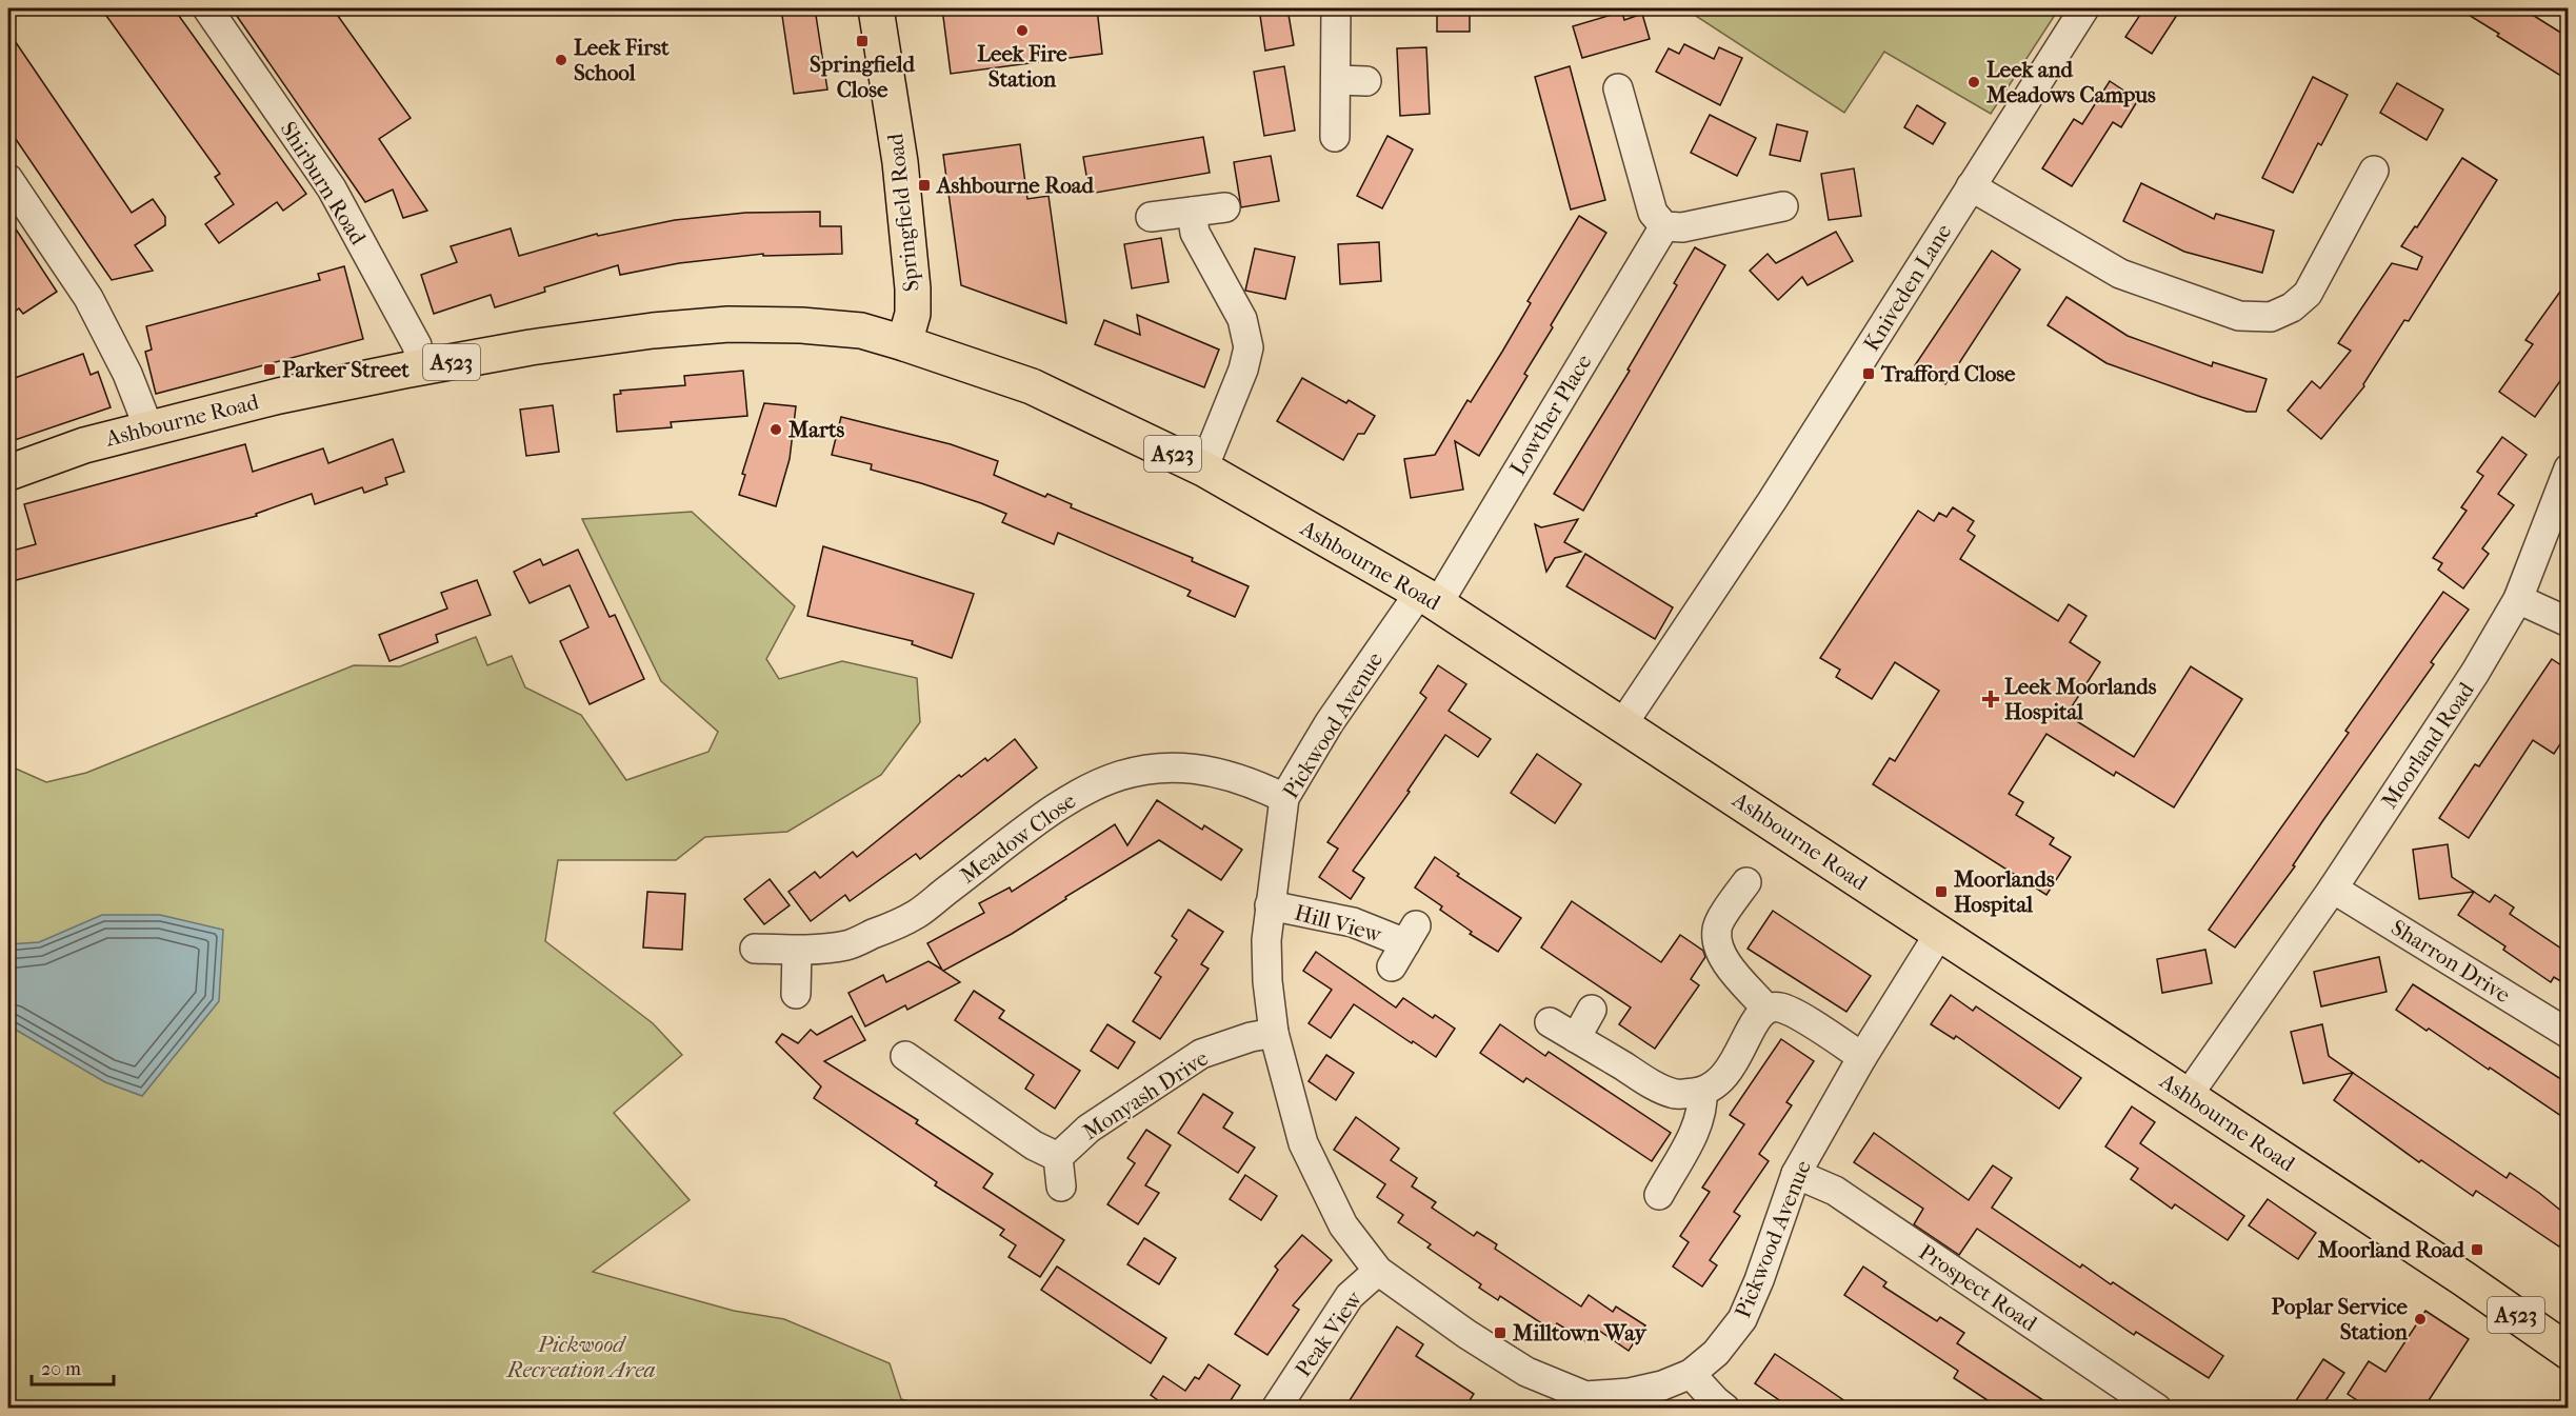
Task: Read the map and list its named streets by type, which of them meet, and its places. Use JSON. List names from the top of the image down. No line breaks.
{"streets":{"highway":["Springfield Road","A523","Ashbourne Road"],"street":["Shirburn Road","Kniveden Lane","Lowther Place","Pickwood Avenue","Moorland Road","Meadow Close","Hill View","Sharron Drive","Monyash Drive","Prospect Road","Peak View"]},"crossings":[["Shirburn Road","Ashbourne Road"],["Springfield Road","Ashbourne Road"],["Kniveden Lane","Ashbourne Road"],["Lowther Place","Ashbourne Road"],["Lowther Place","Pickwood Avenue"],["Ashbourne Road","Pickwood Avenue"],["Ashbourne Road","Moorland Road"],["Pickwood Avenue","Meadow Close"],["Pickwood Avenue","Hill View"],["Pickwood Avenue","Monyash Drive"],["Pickwood Avenue","Prospect Road"],["Pickwood Avenue","Peak View"],["Moorland Road","Sharron Drive"]],"parks":["Pickwood Recreation Area"],"places":{"other":["Leek Fire Station","Leek First School","Leek and Meadows Campus","Marts","Poplar Service Station"],"transit":["Springfield Close","Ashbourne Road","Parker Street","Trafford Close","Moorlands Hospital","Moorland Road","Milltown Way"],"health":["Leek Moorlands Hospital"]},"scale_bar":"20 m"}
